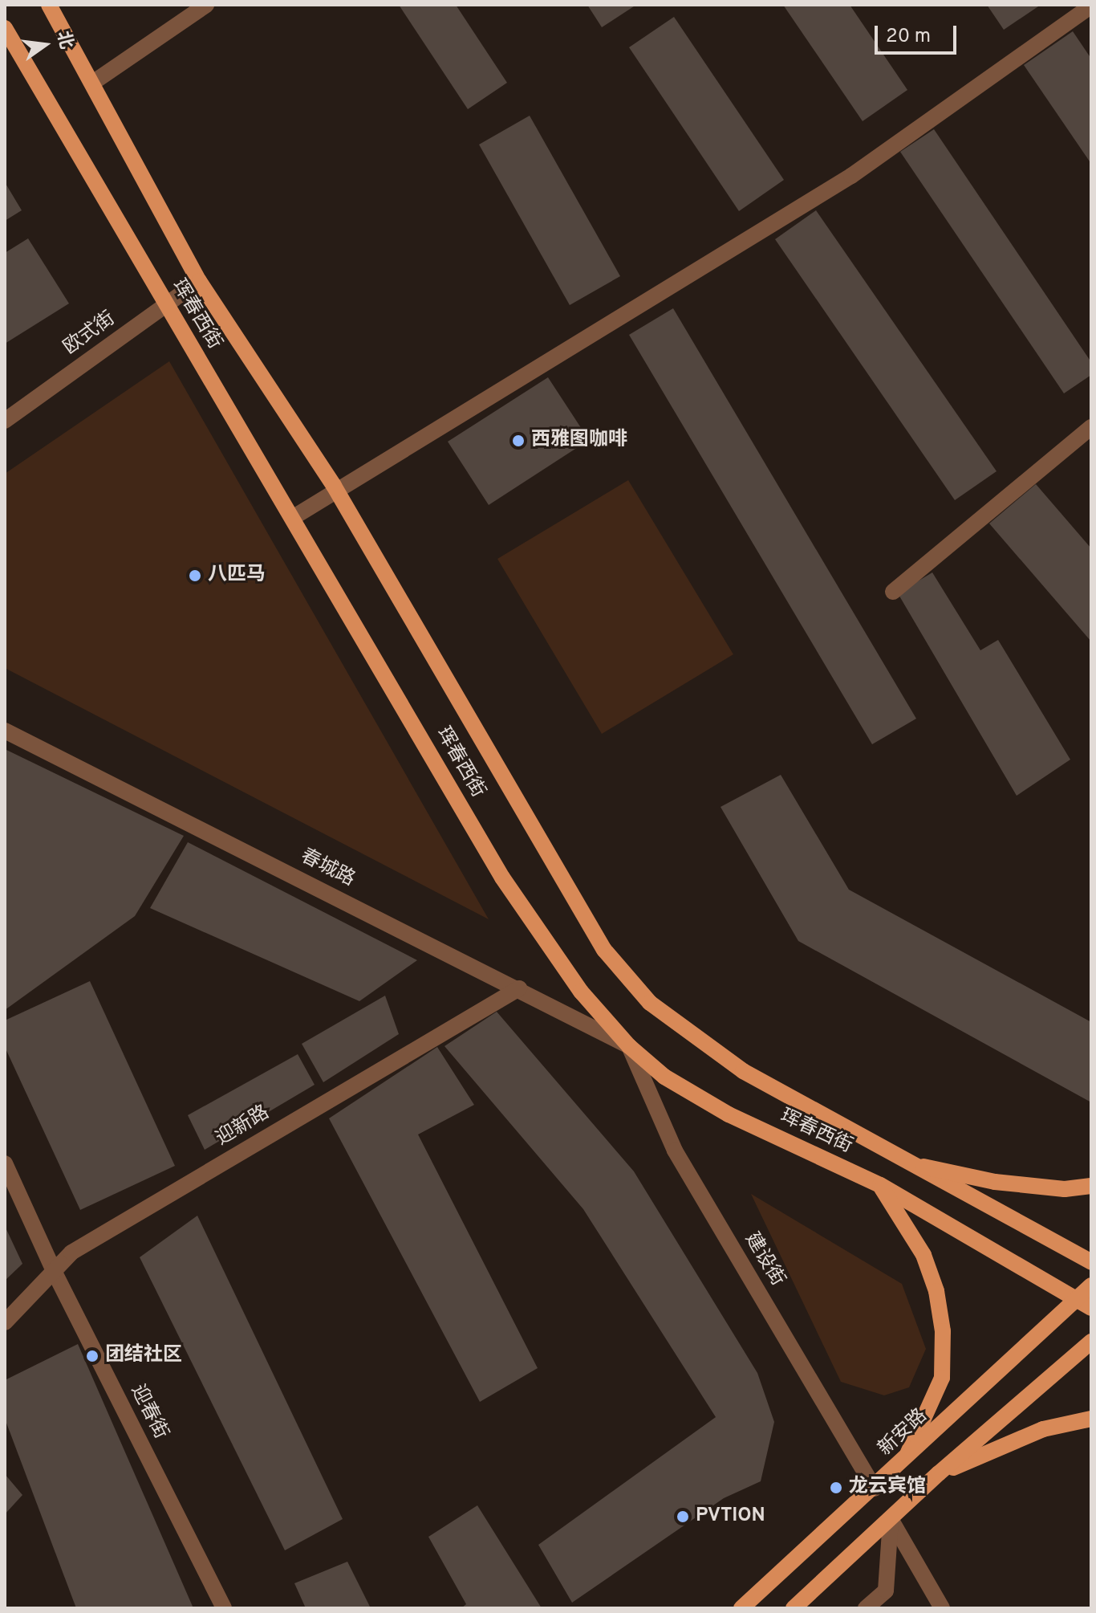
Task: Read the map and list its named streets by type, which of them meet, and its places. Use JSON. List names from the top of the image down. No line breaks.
{"streets":{"main road":["珲春西街","新安路"],"street":["欧式街","春城路","迎新路","建设街","迎春街"]},"crossings":[["珲春西街","欧式街"],["珲春西街","春城路"],["珲春西街","建设街"],["珲春西街","新安路"],["春城路","迎新路"],["春城路","建设街"],["迎新路","迎春街"],["建设街","新安路"]],"places":["西雅图咖啡","八匹马","团结社区","龙云宾馆","PVTION"],"scale_bar":"20 m","north":"right"}
